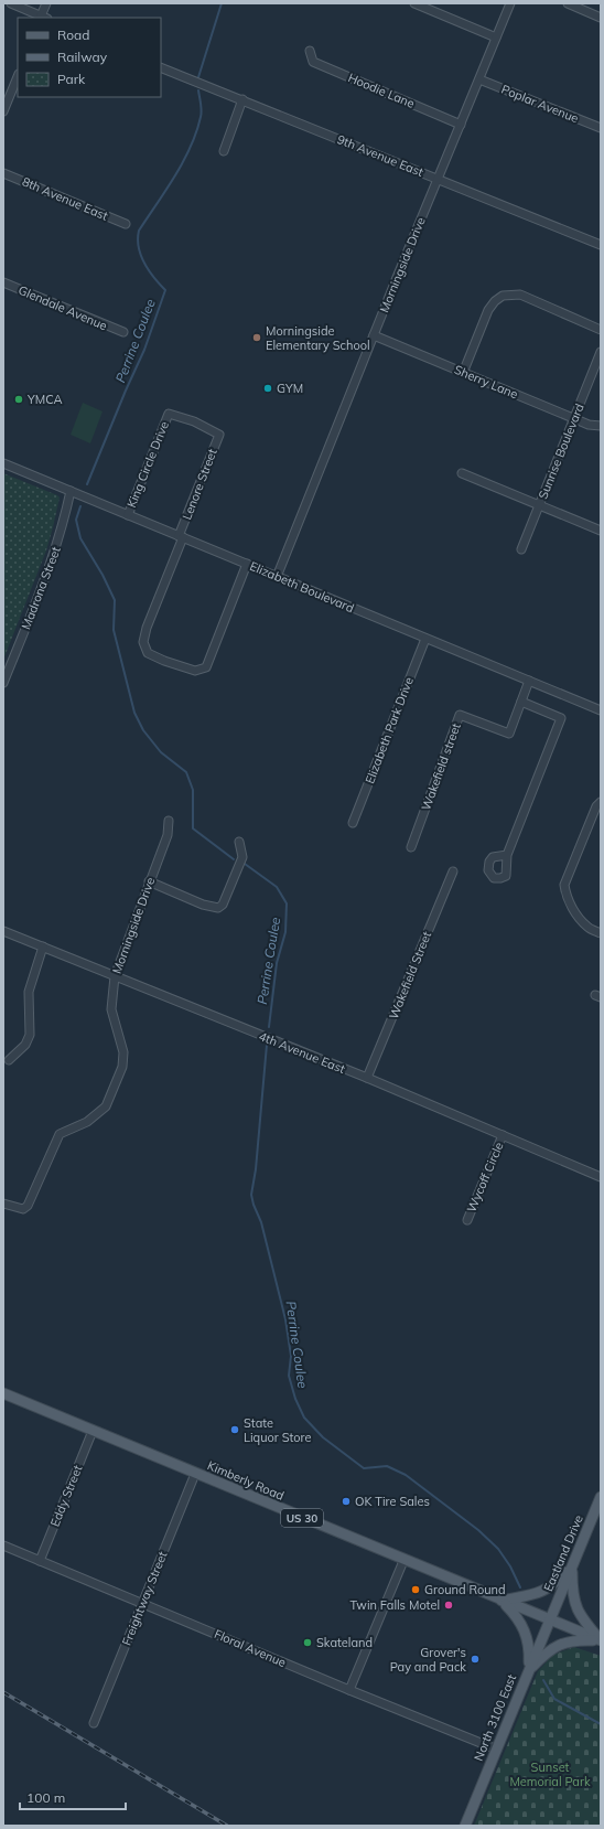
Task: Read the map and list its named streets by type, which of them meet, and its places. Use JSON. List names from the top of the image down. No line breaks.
{"streets":{"main road":["Kimberly Road","US 30","Eastland Drive","North 3100 East"],"street":["Hoodie Lane","Poplar Avenue","9th Avenue East","8th Avenue East","Morningside Drive","Glendale Avenue","Sherry Lane","Sunrise Boulevard","King Circle Drive","Lenore Street","Elizabeth Boulevard","Madrona Street","Elizabeth Park Drive","Wakefield street","Wakefield Street","4th Avenue East","Wycoff Circle","Eddy Street","Freightway Street","Floral Avenue"]},"crossings":[["Hoodie Lane","Morningside Drive"],["Poplar Avenue","Morningside Drive"],["9th Avenue East","Morningside Drive"],["Morningside Drive","Sherry Lane"],["Morningside Drive","Elizabeth Boulevard"],["Morningside Drive","4th Avenue East"],["Sherry Lane","Sunrise Boulevard"],["King Circle Drive","Lenore Street"],["King Circle Drive","Elizabeth Boulevard"],["Lenore Street","Elizabeth Boulevard"],["Elizabeth Boulevard","Madrona Street"],["Elizabeth Boulevard","Elizabeth Park Drive"],["Elizabeth Boulevard","Wakefield street"],["Wakefield Street","4th Avenue East"],["4th Avenue East","Wycoff Circle"],["Kimberly Road","Eddy Street"],["Kimberly Road","Eastland Drive"],["Kimberly Road","Freightway Street"],["Kimberly Road","North 3100 East"],["Eddy Street","Floral Avenue"],["Eastland Drive","North 3100 East"],["Freightway Street","Floral Avenue"],["Floral Avenue","North 3100 East"]],"water":["Perrine Coulee"],"parks":["Sunset Memorial Park"],"places":["Morningside Elementary School","GYM","YMCA","State Liquor Store","OK Tire Sales","Ground Round","Twin Falls Motel","Skateland","Grover's Pay and Pack"],"legend":["Road","Railway","Park"],"scale_bar":"100 m"}
